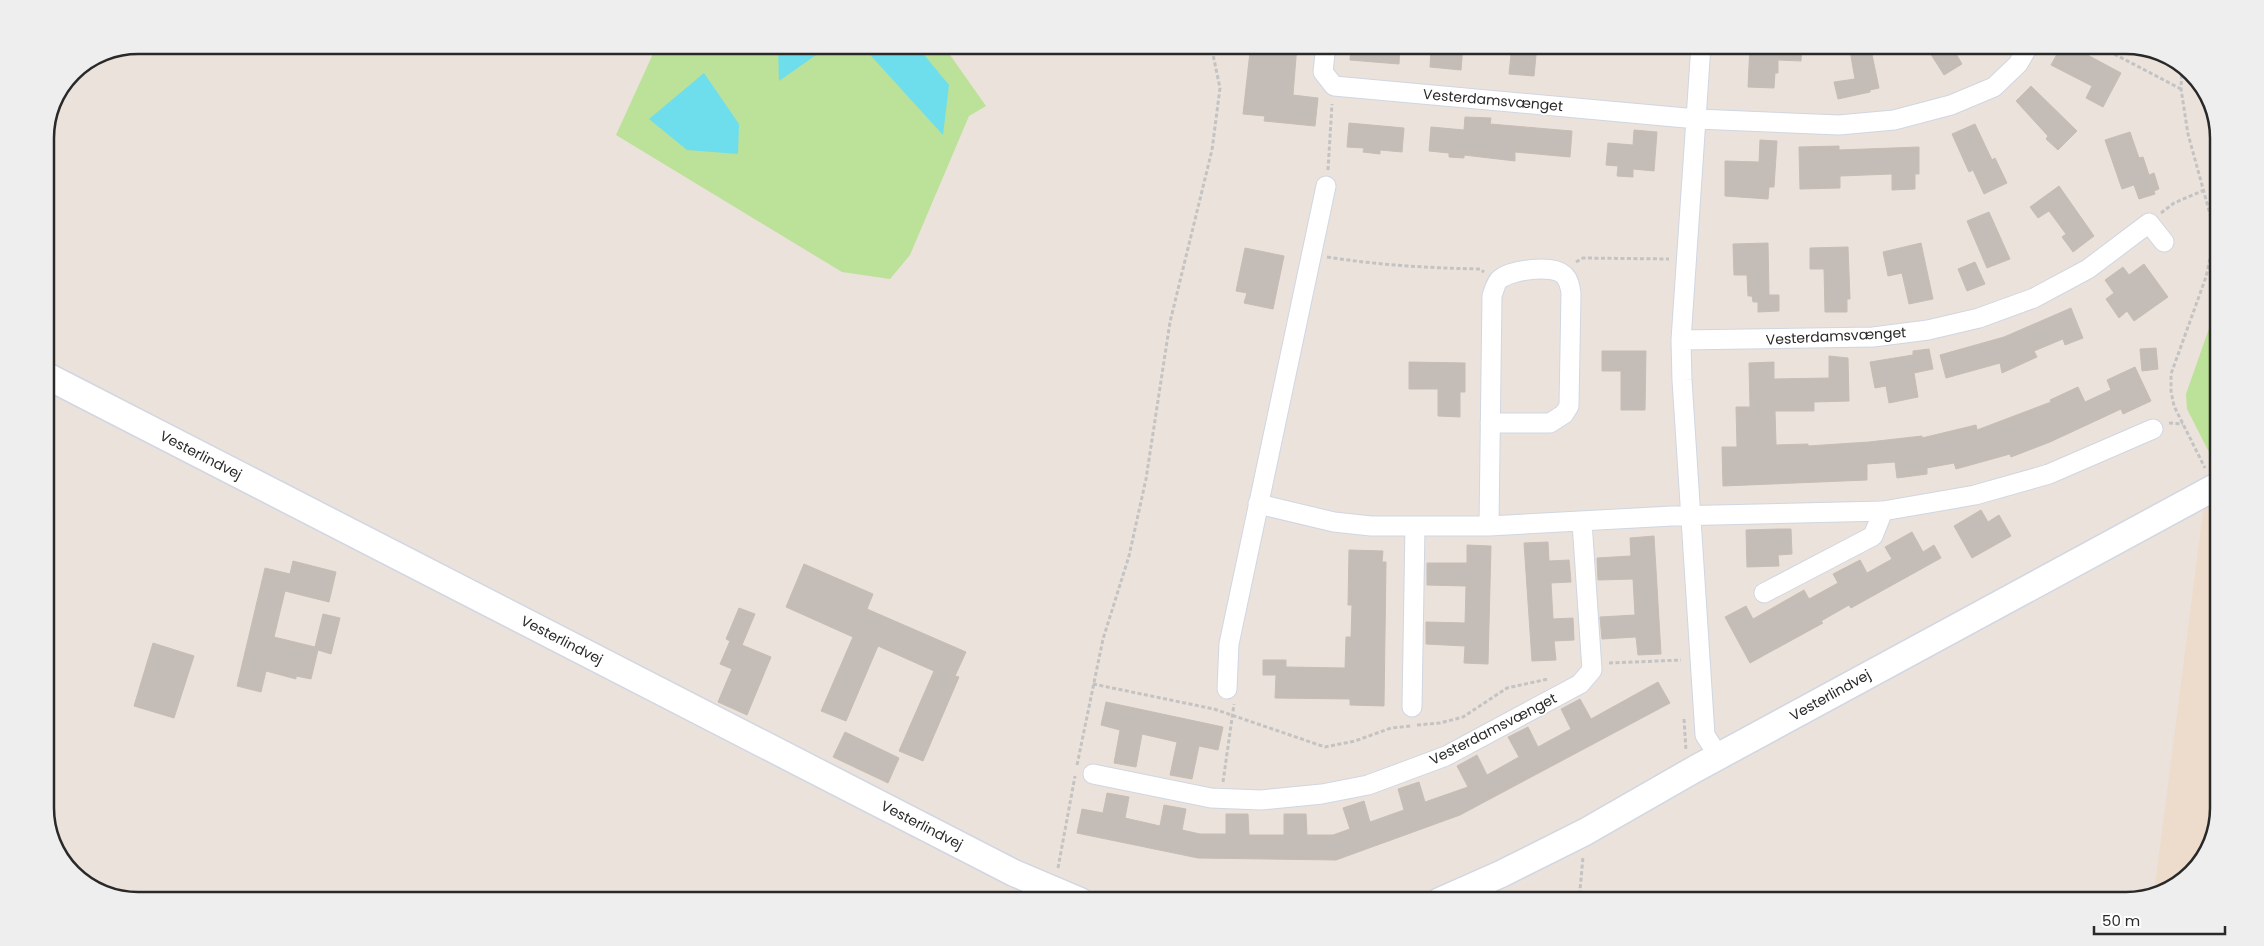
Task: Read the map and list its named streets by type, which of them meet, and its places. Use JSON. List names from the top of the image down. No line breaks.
{"streets":{"street":["Vesterdamsvænget","Vesterlindvej"]},"scale_bar":"50 m"}
